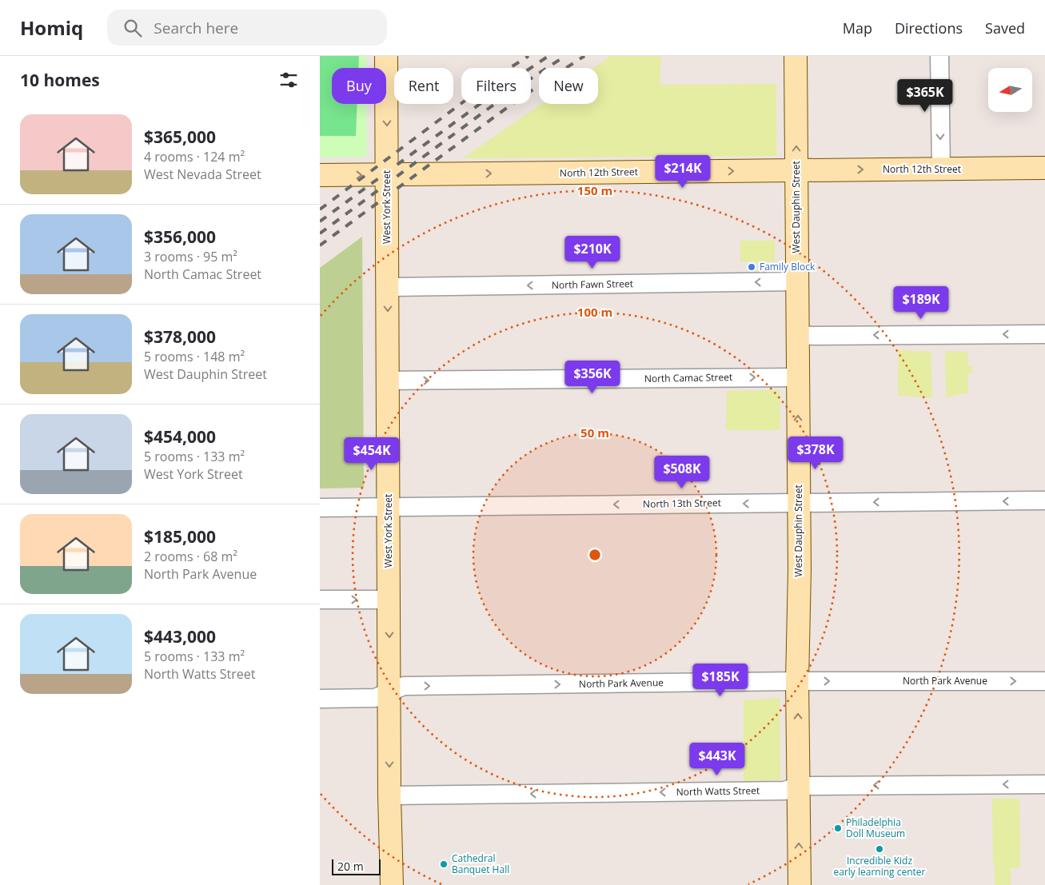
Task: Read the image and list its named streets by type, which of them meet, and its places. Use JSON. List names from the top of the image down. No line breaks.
{"streets":{"street":["North 12th Street","West York Street","West Dauphin Street","North Fawn Street","North Camac Street","North 13th Street","North Park Avenue","North Watts Street"]},"crossings":[["North 12th Street","West York Street"],["North 12th Street","West Dauphin Street"],["West York Street","North Fawn Street"],["West York Street","North Camac Street"],["West York Street","North 13th Street"],["West York Street","North Park Avenue"],["West York Street","North Watts Street"],["West Dauphin Street","North Fawn Street"],["West Dauphin Street","North Camac Street"],["West Dauphin Street","North 13th Street"],["West Dauphin Street","North Park Avenue"],["West Dauphin Street","North Watts Street"]],"one_way":["North 12th Street","West York Street","West Dauphin Street","North Fawn Street","North Camac Street","North 13th Street","North Park Avenue","North Watts Street"],"places":["Family Block","Philadelphia Doll Museum","Incredible Kidz early learning center","Cathedral Banquet Hall"],"scale_bar":"20 m","north":"left","page":{"header":"Homiq","search":"Search here","nav":["Map","Directions","Saved"],"heading":"10 homes","chip":["Buy","Rent","Filters","New"],"price":["$365K","$214K","$210K","$189K","$356K","$378K","$454K","$508K","$185K","$443K"],"list":[{"name":"$365,000","note":"4 rooms · 124 m² · West Nevada Street"},{"name":"$356,000","note":"3 rooms · 95 m² · North Camac Street"},{"name":"$378,000","note":"5 rooms · 148 m² · West Dauphin Street"},{"name":"$454,000","note":"5 rooms · 133 m² · West York Street"},{"name":"$185,000","note":"2 rooms · 68 m² · North Park Avenue"},{"name":"$443,000","note":"5 rooms · 133 m² · North Watts Street"}],"scale":"20 m"},"rings":["150 m","100 m","50 m"]}
